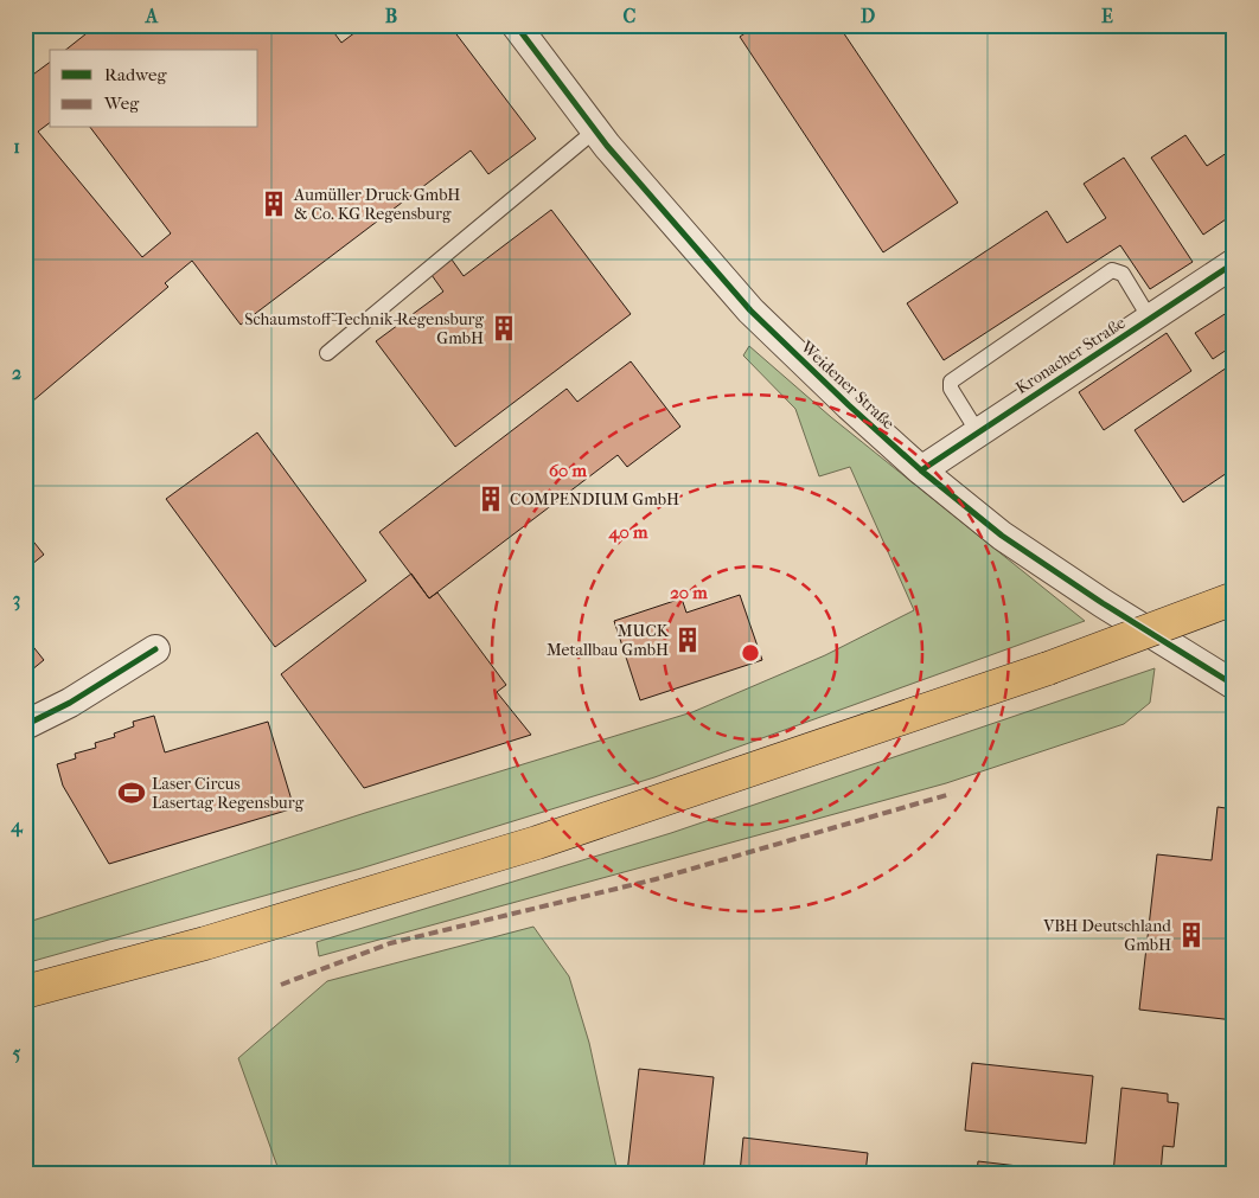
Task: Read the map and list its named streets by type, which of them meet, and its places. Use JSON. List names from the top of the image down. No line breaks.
{"streets":{"street":["Kronacher Straße","Weidener Straße"]},"crossings":[["Kronacher Straße","Weidener Straße"]],"places":{"building":["Aumüller Druck GmbH & Co. KG Regensburg","Schaumstoff-Technik-Regensburg GmbH","COMPENDIUM GmbH","MUCK Metallbau GmbH","VBH Deutschland GmbH"],"sports":["Laser Circus Lasertag Regensburg"]},"legend":["Radweg","Weg"],"grid":{"columns":["A","B","C","D","E"],"rows":["1","2","3","4","5"]},"rings":["60 m","40 m","20 m"]}
